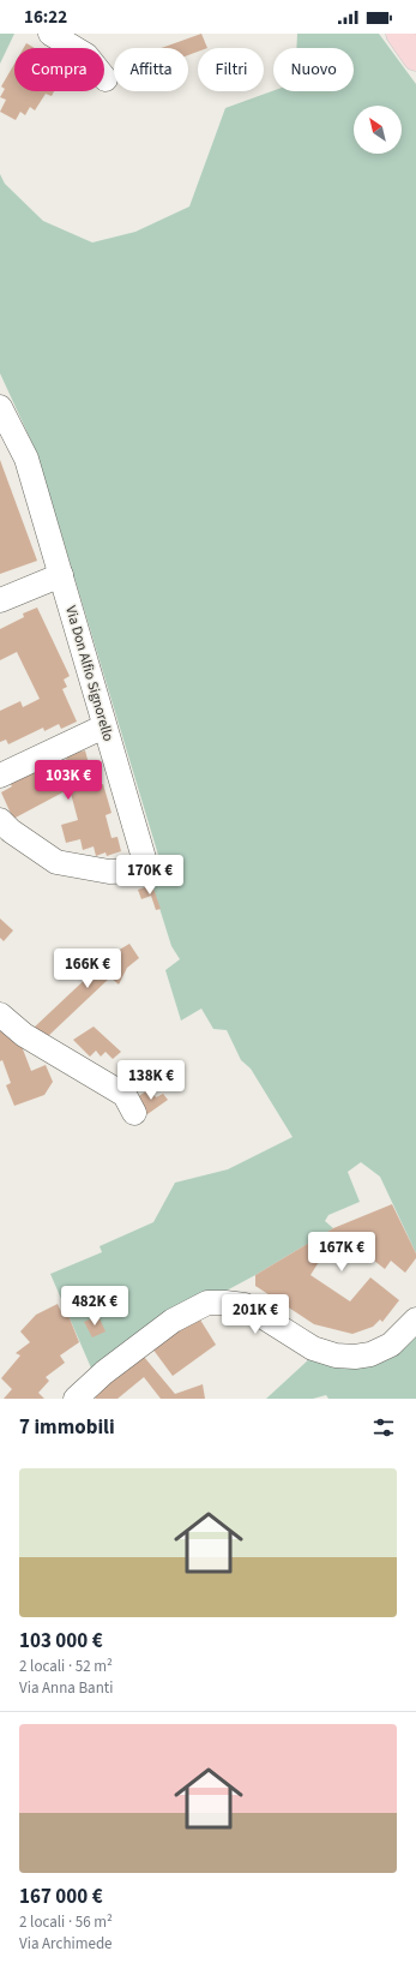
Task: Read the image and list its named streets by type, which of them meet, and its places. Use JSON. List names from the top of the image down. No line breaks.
{"streets":{"street":["Via Don Alfio Signorello"]},"north":"top left","page":{"status":"16:22","chip":["Compra","Affitta","Filtri","Nuovo"],"price":["103K €","170K €","166K €","138K €","167K €","482K €","201K €"],"heading":"7 immobili","list":[{"name":"103 000 €","note":"2 locali · 52 m² · Via Anna Banti"},{"name":"167 000 €","note":"2 locali · 56 m² · Via Archimede"}]}}
